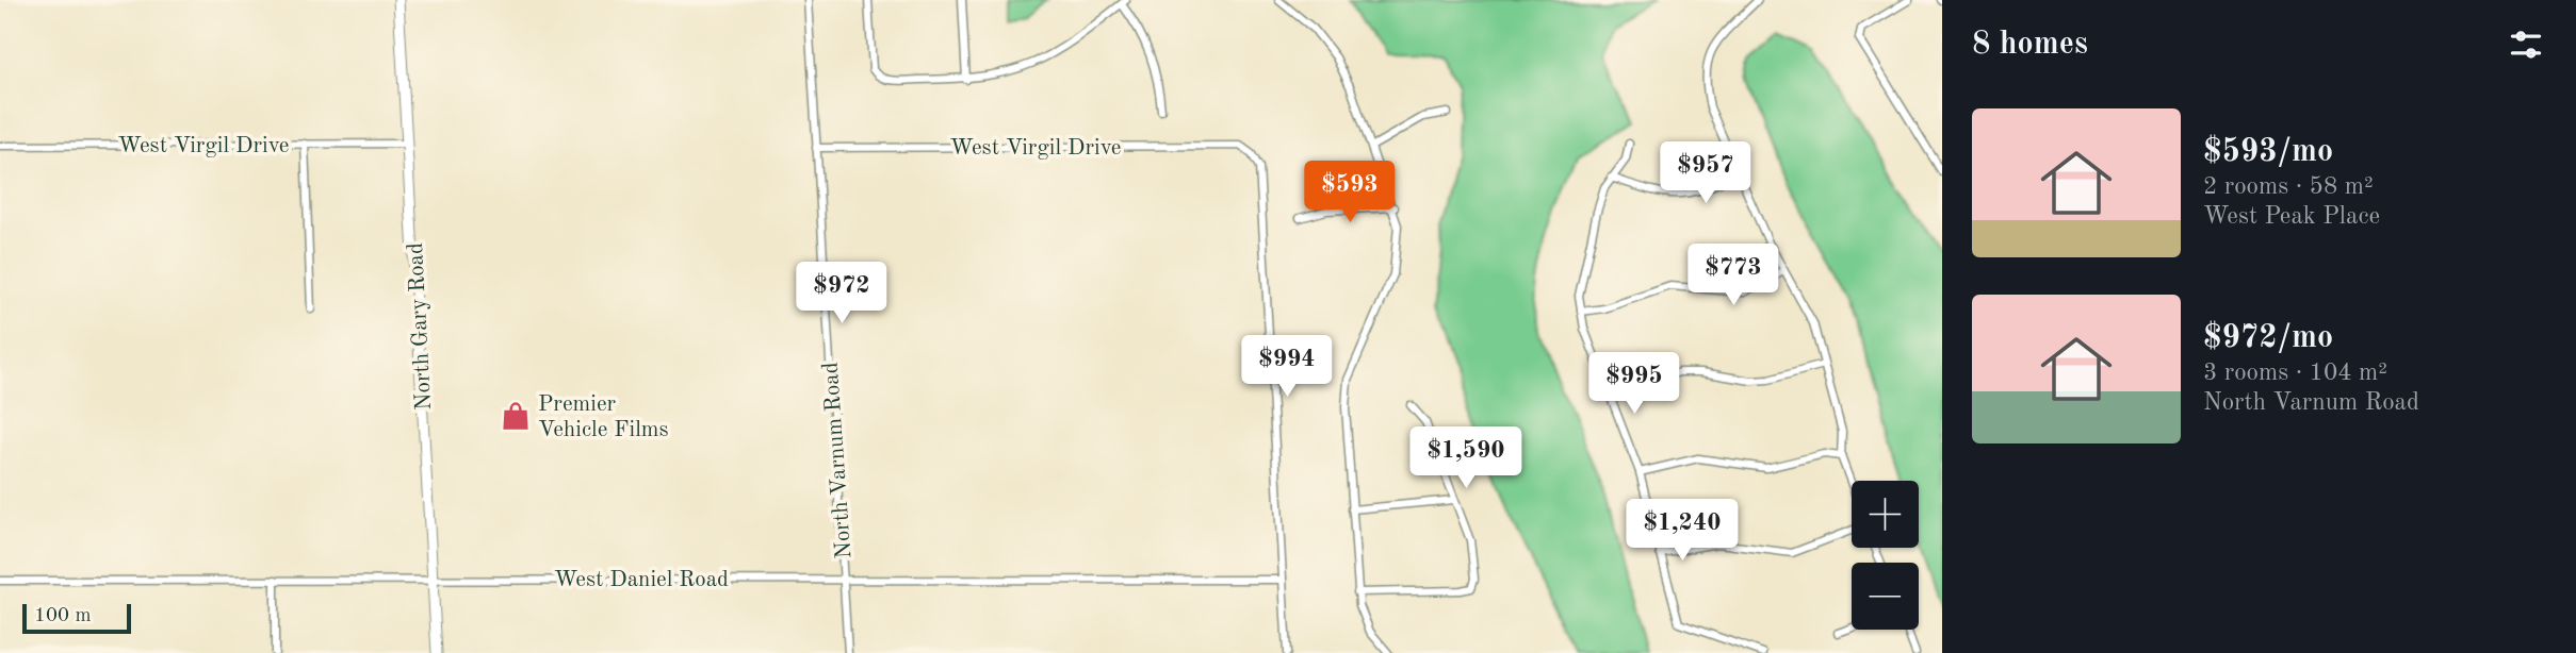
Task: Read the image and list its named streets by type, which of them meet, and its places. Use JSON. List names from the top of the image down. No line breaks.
{"streets":{"street":["West Virgil Drive","North Gary Road","North Varnum Road","West Daniel Road"]},"crossings":[["West Virgil Drive","North Gary Road"],["West Virgil Drive","North Varnum Road"],["West Virgil Drive","West Daniel Road"],["North Gary Road","West Daniel Road"],["North Varnum Road","West Daniel Road"]],"places":{"shop":["Premier Vehicle Films"]},"scale_bar":"100 m","page":{"heading":"8 homes","list":[{"name":"$593/mo","note":"2 rooms · 58 m² · West Peak Place"},{"name":"$972/mo","note":"3 rooms · 104 m² · North Varnum Road"}],"price":["$957","$593","$773","$972","$994","$995","$1,590","$1,240"],"map_buttons":["+","−"],"scale":"100 m"}}
